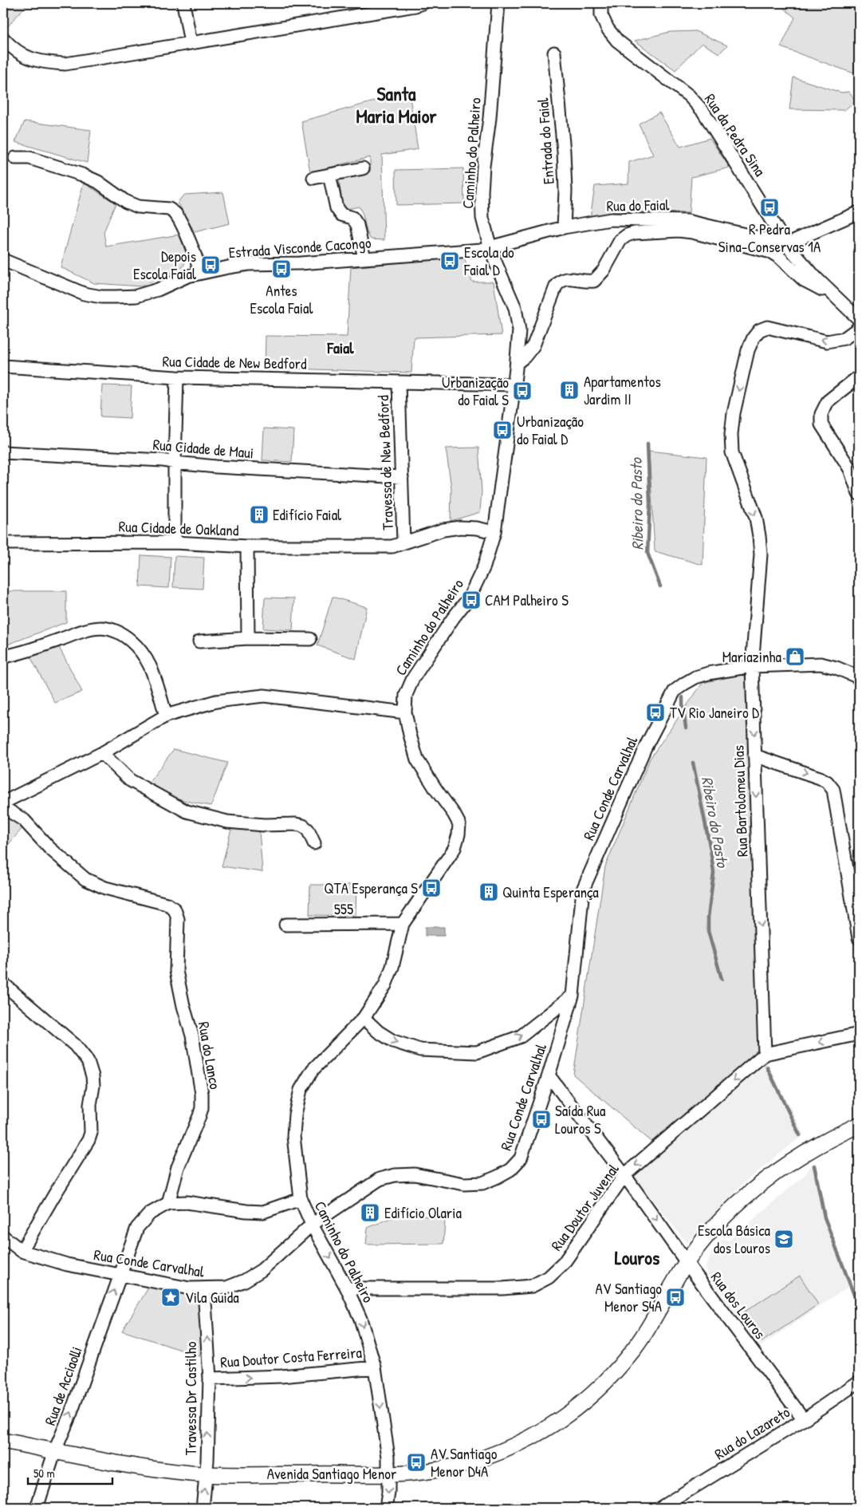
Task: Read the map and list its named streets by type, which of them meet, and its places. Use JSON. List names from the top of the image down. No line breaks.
{"streets":{"main road":["Avenida Santiago Menor"],"street":["Rua da Pedra Sina","Entrada do Faial","Caminho do Palheiro","Rua do Faial","Estrada Visconde Cacongo","Rua Cidade de New Bedford","Rua Cidade de Maui","Travessa de New Bedford","Rua Cidade de Oakland","Rua Conde Carvalhal","Rua Bartolomeu Dias","555","Rua do Lanco","Rua Doutor Juvenal","Rua dos Louros","Rua Doutor Costa Ferreira","Rua de Acciaolli","Travessa Dr Castilho","Rua do Lazareto"]},"crossings":[["Rua da Pedra Sina","Rua do Faial"],["Entrada do Faial","Rua do Faial"],["Caminho do Palheiro","Rua do Faial"],["Caminho do Palheiro","Estrada Visconde Cacongo"],["Caminho do Palheiro","Rua Cidade de New Bedford"],["Caminho do Palheiro","Rua Cidade de Oakland"],["Caminho do Palheiro","Rua Conde Carvalhal"],["Caminho do Palheiro","555"],["Caminho do Palheiro","Rua Doutor Juvenal"],["Caminho do Palheiro","Rua Doutor Costa Ferreira"],["Caminho do Palheiro","Avenida Santiago Menor"],["Rua do Faial","Estrada Visconde Cacongo"],["Rua Cidade de New Bedford","Travessa de New Bedford"],["Rua Cidade de Maui","Travessa de New Bedford"],["Travessa de New Bedford","Rua Cidade de Oakland"],["Rua Conde Carvalhal","Rua Bartolomeu Dias"],["Rua Conde Carvalhal","Rua dos Louros"],["Rua Conde Carvalhal","Rua de Acciaolli"],["Rua Conde Carvalhal","Travessa Dr Castilho"],["Rua Bartolomeu Dias","Rua Doutor Juvenal"],["Rua do Lanco","Rua de Acciaolli"],["Rua Doutor Juvenal","Rua dos Louros"],["Rua dos Louros","Rua do Lazareto"],["Rua dos Louros","Avenida Santiago Menor"],["Rua Doutor Costa Ferreira","Travessa Dr Castilho"],["Rua de Acciaolli","Avenida Santiago Menor"],["Travessa Dr Castilho","Avenida Santiago Menor"]],"one_way":["Rua Bartolomeu Dias","Rua Doutor Juvenal","Rua Doutor Costa Ferreira","Rua de Acciaolli","Travessa Dr Castilho"],"districts":["Santa Maria Maior","Faial","Louros"],"water":["Ribeiro do Pasto"],"places":{"bus stop":["R Pedra Sina-Conservas 1A","Escola do Faial D","Depois Escola Faial","Antes Escola Faial","Urbanização do Faial S","Urbanização do Faial D","CAM Palheiro S","TV Rio Janeiro D","QTA Esperança S","Saída Rua Louros S","AV Santiago Menor S4A","AV Santiago Menor D4A"],"building":["Apartamentos Jardim II","Edifício Faial","Quinta Esperança","Edifício Olaria"],"shop":["Mariazinha"],"school or university":["Escola Básica dos Louros"],"place":["Vila Guida"]},"scale_bar":"50 m"}
